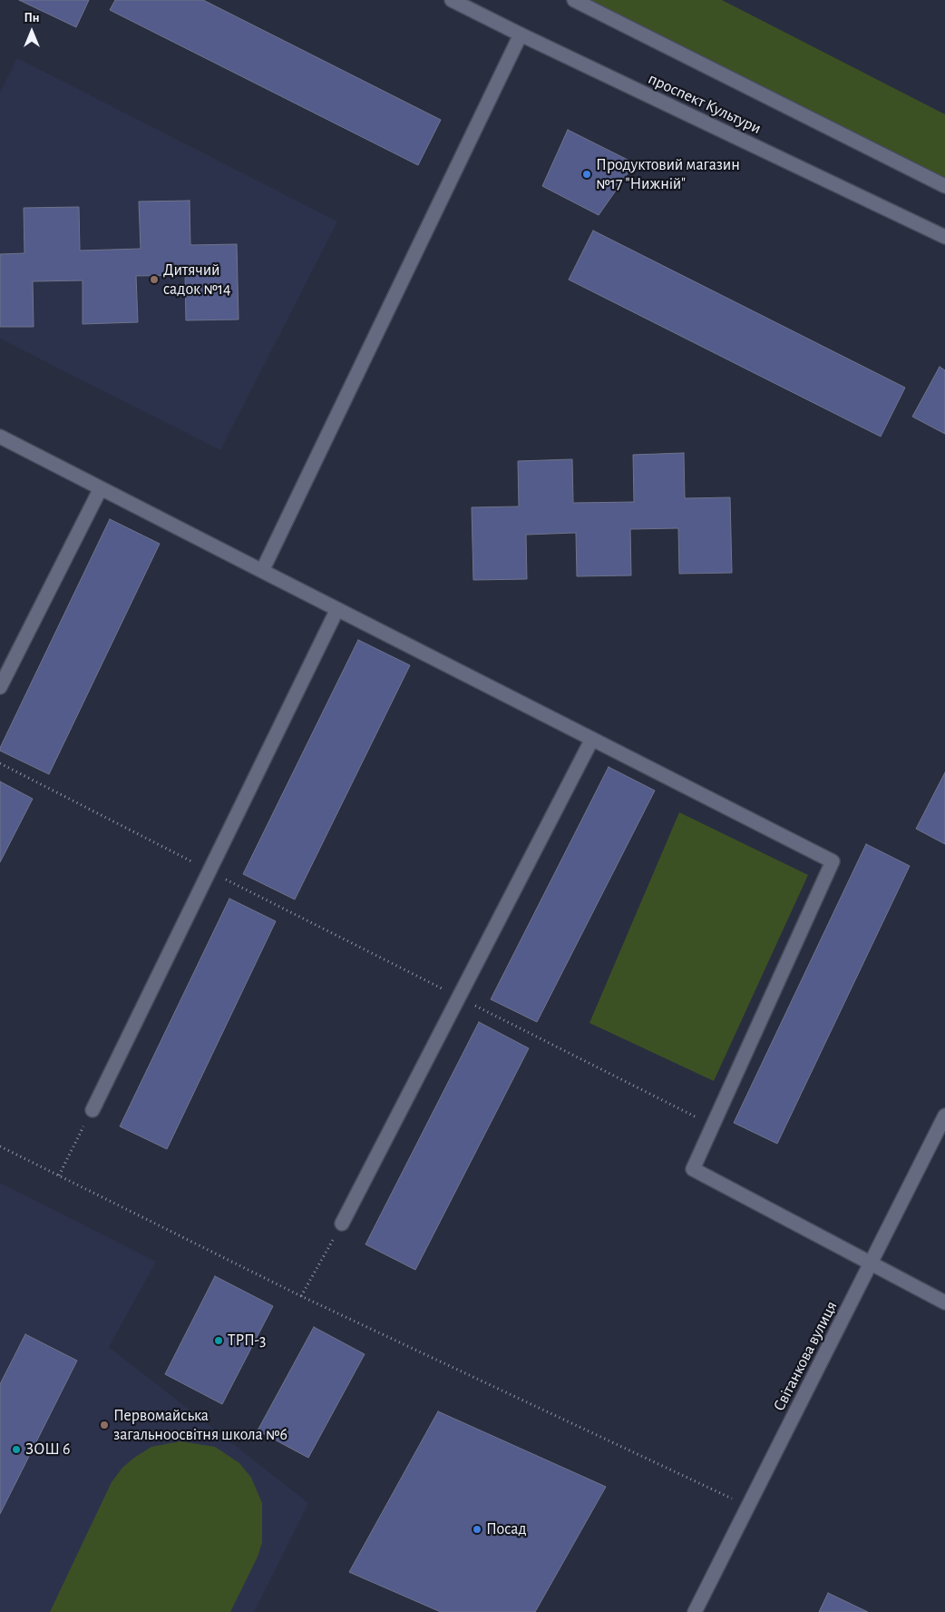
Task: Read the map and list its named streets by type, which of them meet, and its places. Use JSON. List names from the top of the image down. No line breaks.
{"streets":{"street":["проспект Культури","Світанкова вулиця"]},"places":["Продуктовий магазин №17 \"Нижній\"","Дитячий садок №14","ТРП-3","Первомайська загальноосвітня школа №6","ЗОШ 6","Посад"],"north":"top"}
